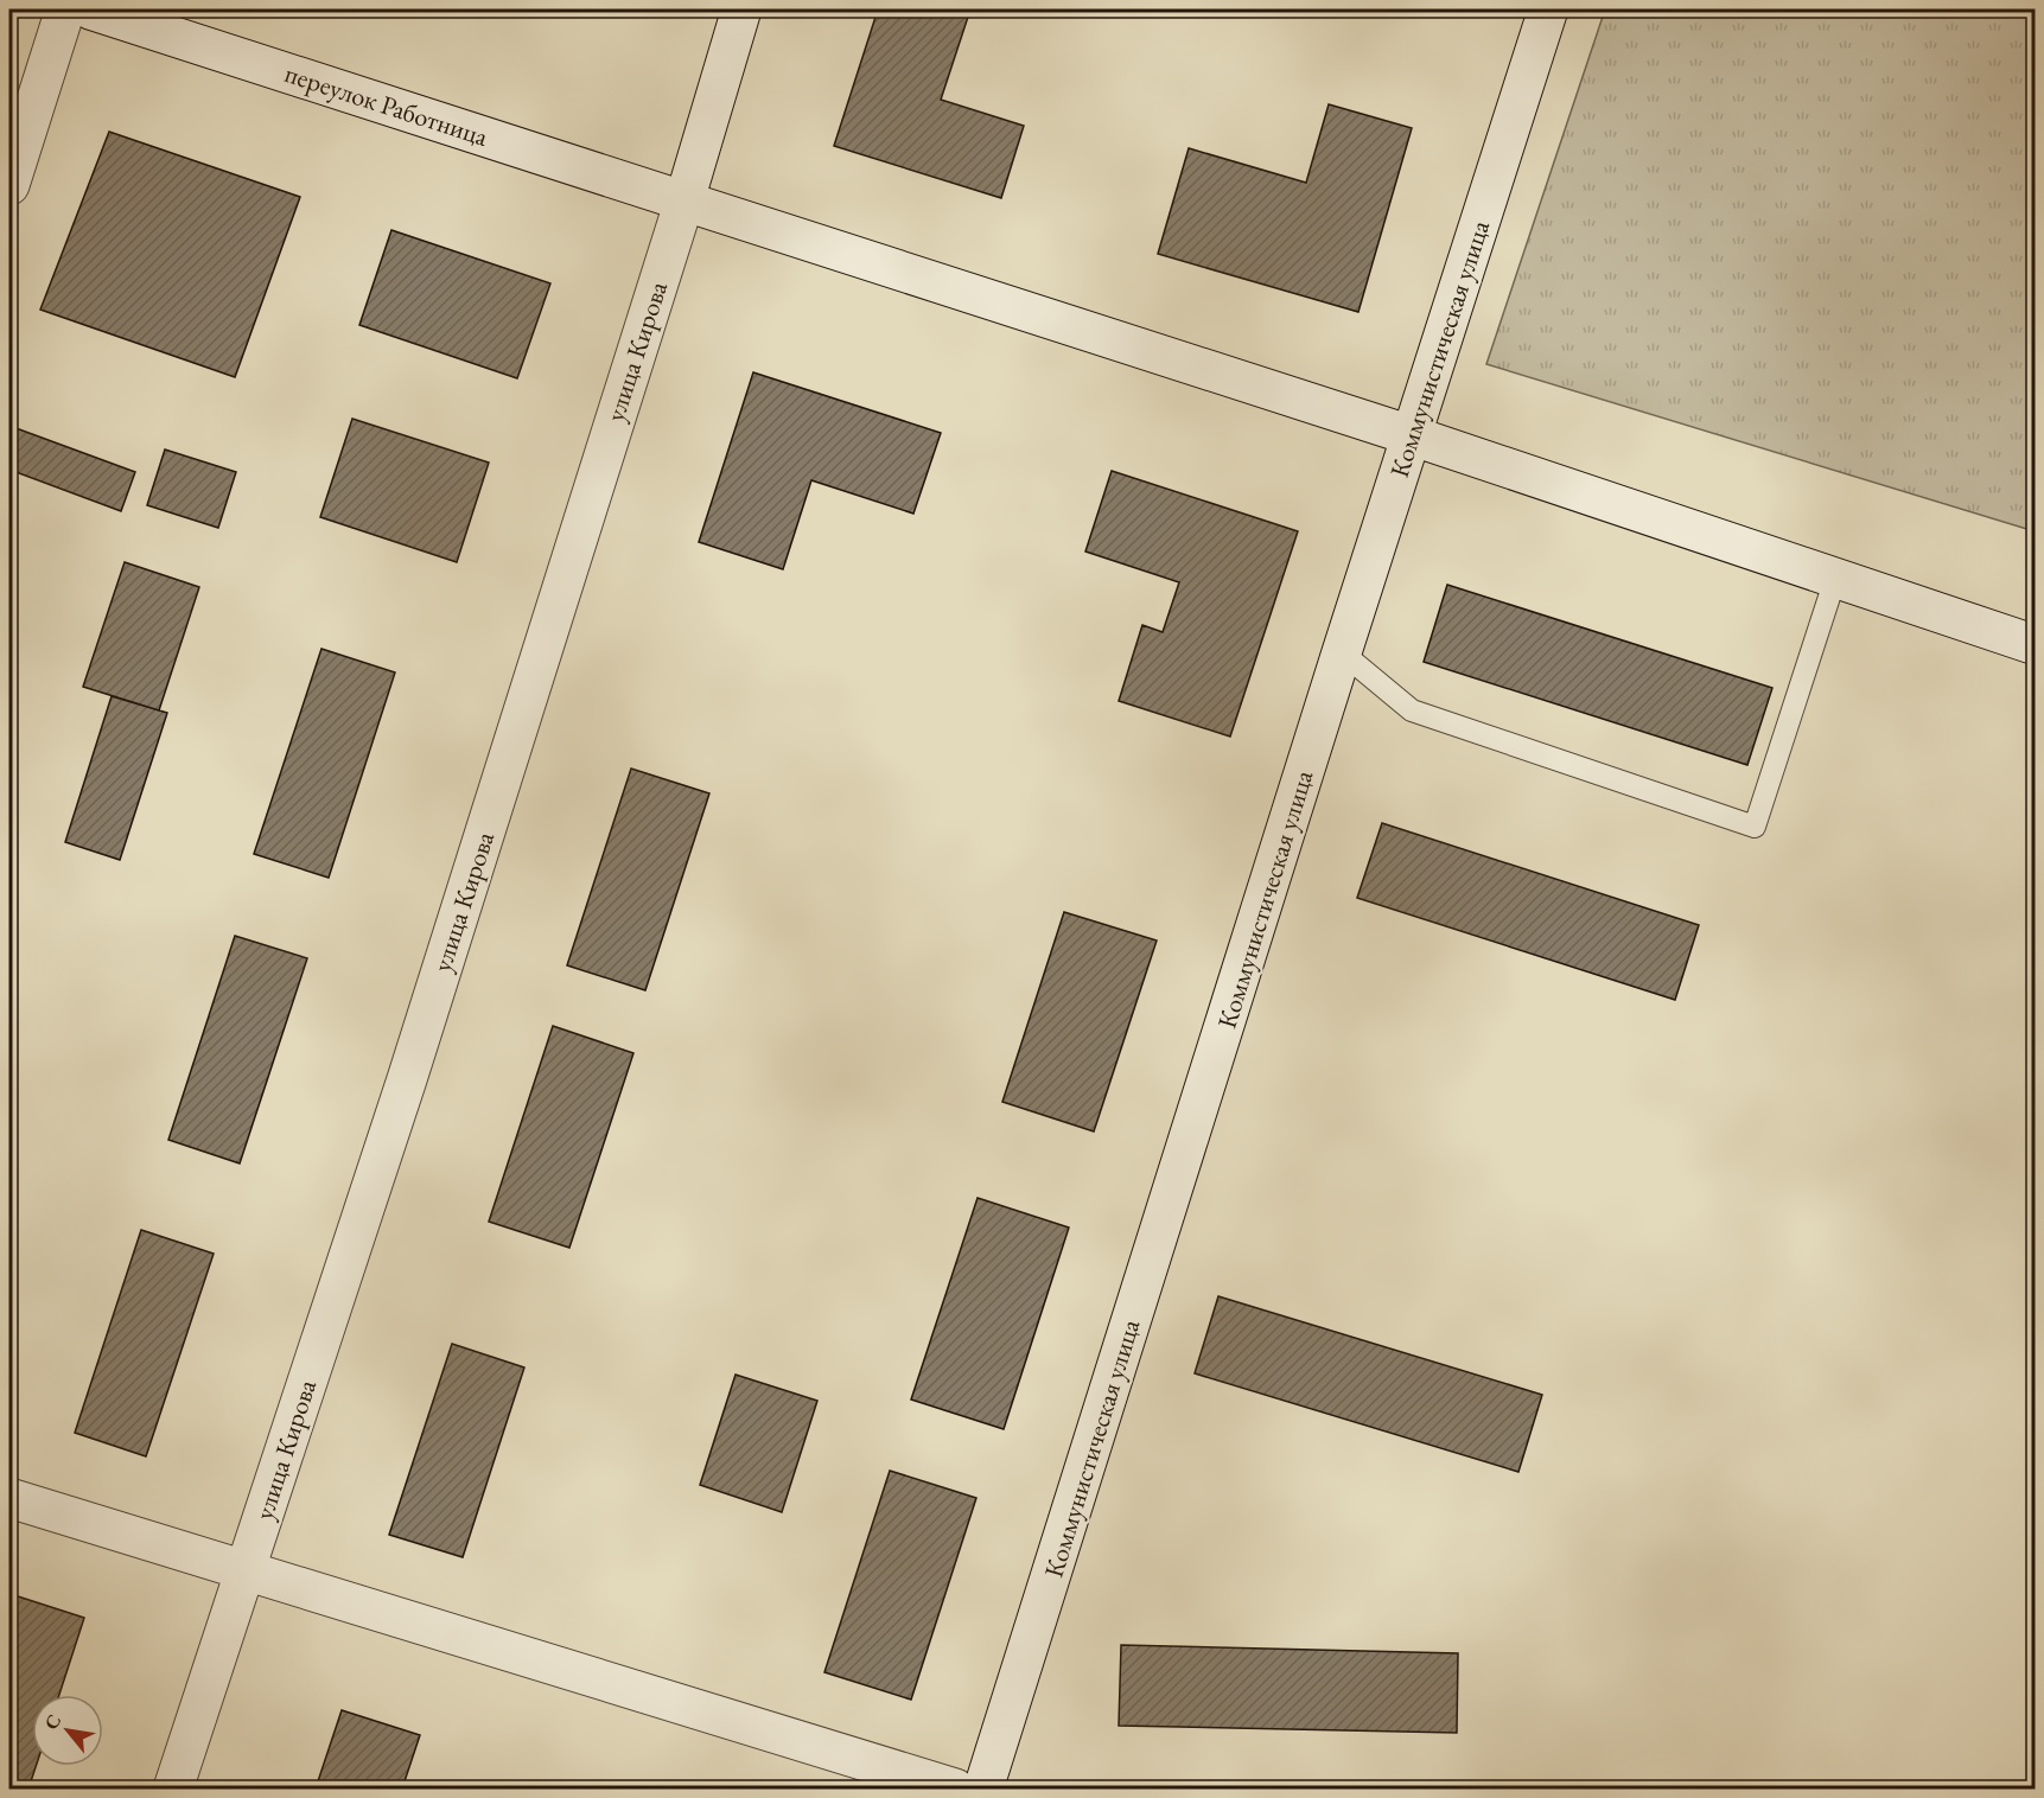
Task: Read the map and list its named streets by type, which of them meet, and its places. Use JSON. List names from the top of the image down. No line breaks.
{"streets":{"street":["переулок Работница","Коммунистическая улица","улица Кирова"]},"crossings":[["переулок Работница","Коммунистическая улица"],["переулок Работница","улица Кирова"]],"north":"top left"}
